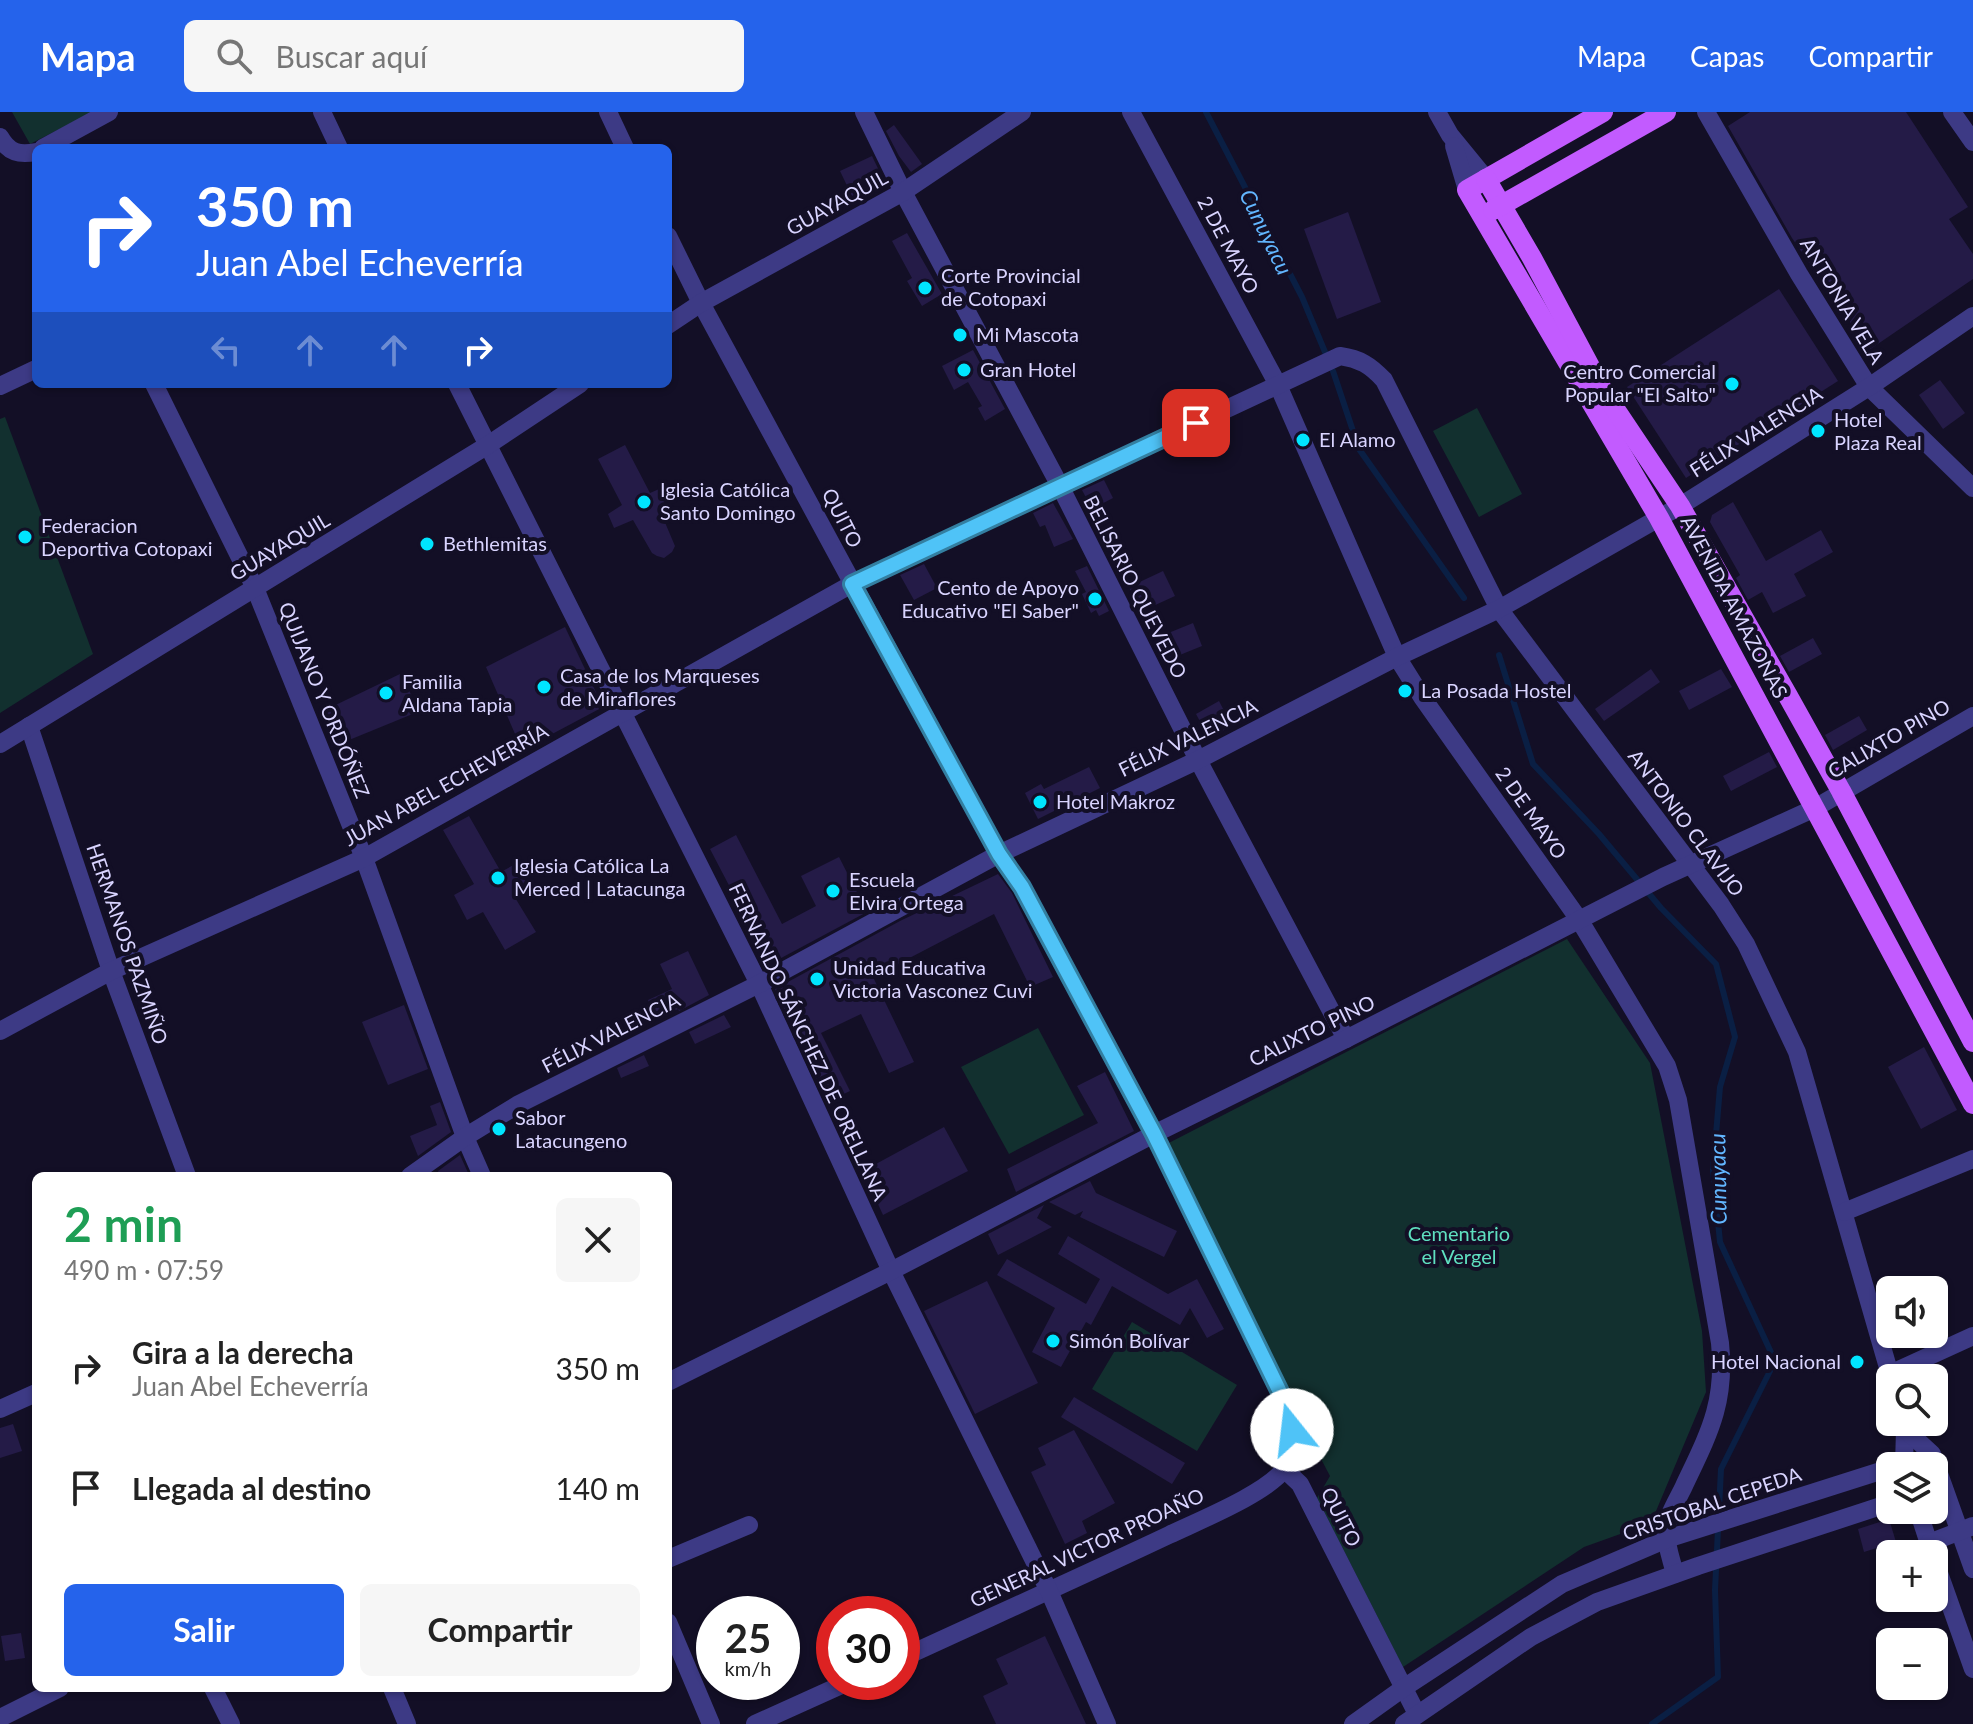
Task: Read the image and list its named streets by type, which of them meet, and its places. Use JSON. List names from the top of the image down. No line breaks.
{"streets":{"main road":["AVENIDA AMAZONAS"],"street":["GUAYAQUIL","2 DE MAYO","ANTONIA VELA","FÉLIX VALENCIA","QUITO","BELISARIO QUEVEDO","QUIJANO Y ORDÓÑEZ","CALIXTO PINO","JUAN ABEL ECHEVERRÍA","ANTONIO CLAVIJO","HERMANOS PAZMIÑO","FERNANDO SÁNCHEZ DE ORELLANA","CRISTOBAL CEPEDA","GENERAL VICTOR PROAÑO"]},"crossings":[["GUAYAQUIL","QUITO"],["GUAYAQUIL","BELISARIO QUEVEDO"],["GUAYAQUIL","QUIJANO Y ORDÓÑEZ"],["GUAYAQUIL","HERMANOS PAZMIÑO"],["GUAYAQUIL","FERNANDO SÁNCHEZ DE ORELLANA"],["2 DE MAYO","FÉLIX VALENCIA"],["2 DE MAYO","CALIXTO PINO"],["2 DE MAYO","JUAN ABEL ECHEVERRÍA"],["2 DE MAYO","CRISTOBAL CEPEDA"],["ANTONIA VELA","FÉLIX VALENCIA"],["FÉLIX VALENCIA","QUITO"],["FÉLIX VALENCIA","BELISARIO QUEVEDO"],["FÉLIX VALENCIA","AVENIDA AMAZONAS"],["FÉLIX VALENCIA","QUIJANO Y ORDÓÑEZ"],["FÉLIX VALENCIA","ANTONIO CLAVIJO"],["FÉLIX VALENCIA","FERNANDO SÁNCHEZ DE ORELLANA"],["QUITO","CALIXTO PINO"],["QUITO","JUAN ABEL ECHEVERRÍA"],["QUITO","CRISTOBAL CEPEDA"],["QUITO","GENERAL VICTOR PROAÑO"],["BELISARIO QUEVEDO","CALIXTO PINO"],["BELISARIO QUEVEDO","JUAN ABEL ECHEVERRÍA"],["AVENIDA AMAZONAS","CALIXTO PINO"],["QUIJANO Y ORDÓÑEZ","JUAN ABEL ECHEVERRÍA"],["CALIXTO PINO","ANTONIO CLAVIJO"],["CALIXTO PINO","FERNANDO SÁNCHEZ DE ORELLANA"],["JUAN ABEL ECHEVERRÍA","ANTONIO CLAVIJO"],["JUAN ABEL ECHEVERRÍA","HERMANOS PAZMIÑO"],["JUAN ABEL ECHEVERRÍA","FERNANDO SÁNCHEZ DE ORELLANA"],["FERNANDO SÁNCHEZ DE ORELLANA","GENERAL VICTOR PROAÑO"]],"water":["Cunuyacu"],"parks":["Cementario el Vergel"],"places":["Corte Provincial de Cotopaxi","Mi Mascota","Gran Hotel","Centro Comercial Popular \"El Salto\"","Hotel Plaza Real","El Alamo","Iglesia Católica Santo Domingo","Federacion Deportiva Cotopaxi","Bethlemitas","Cento de Apoyo Educativo \"El Saber\"","Casa de los Marqueses de Miraflores","La Posada Hostel","Familia Aldana Tapia","Hotel Makroz","Iglesia Católica La Merced | Latacunga","Escuela Elvira Ortega","Unidad Educativa Victoria Vasconez Cuvi","Sabor Latacungeno","Simón Bolívar","Hotel Nacional"],"page":{"header":"Mapa","search":"Buscar aquí","nav":["Mapa","Capas","Compartir"],"turn":["350 m","Juan Abel Echeverría"],"heading":["2 min","490 m · 07:59"],"map_buttons":["+","−"],"list":[{"name":"Gira a la derecha","note":"Juan Abel Echeverría","value":"350 m"},{"name":"Llegada al destino","value":"140 m"}],"buttons":["Salir","Compartir"],"speed":"25 km/h","limit":"30"}}
